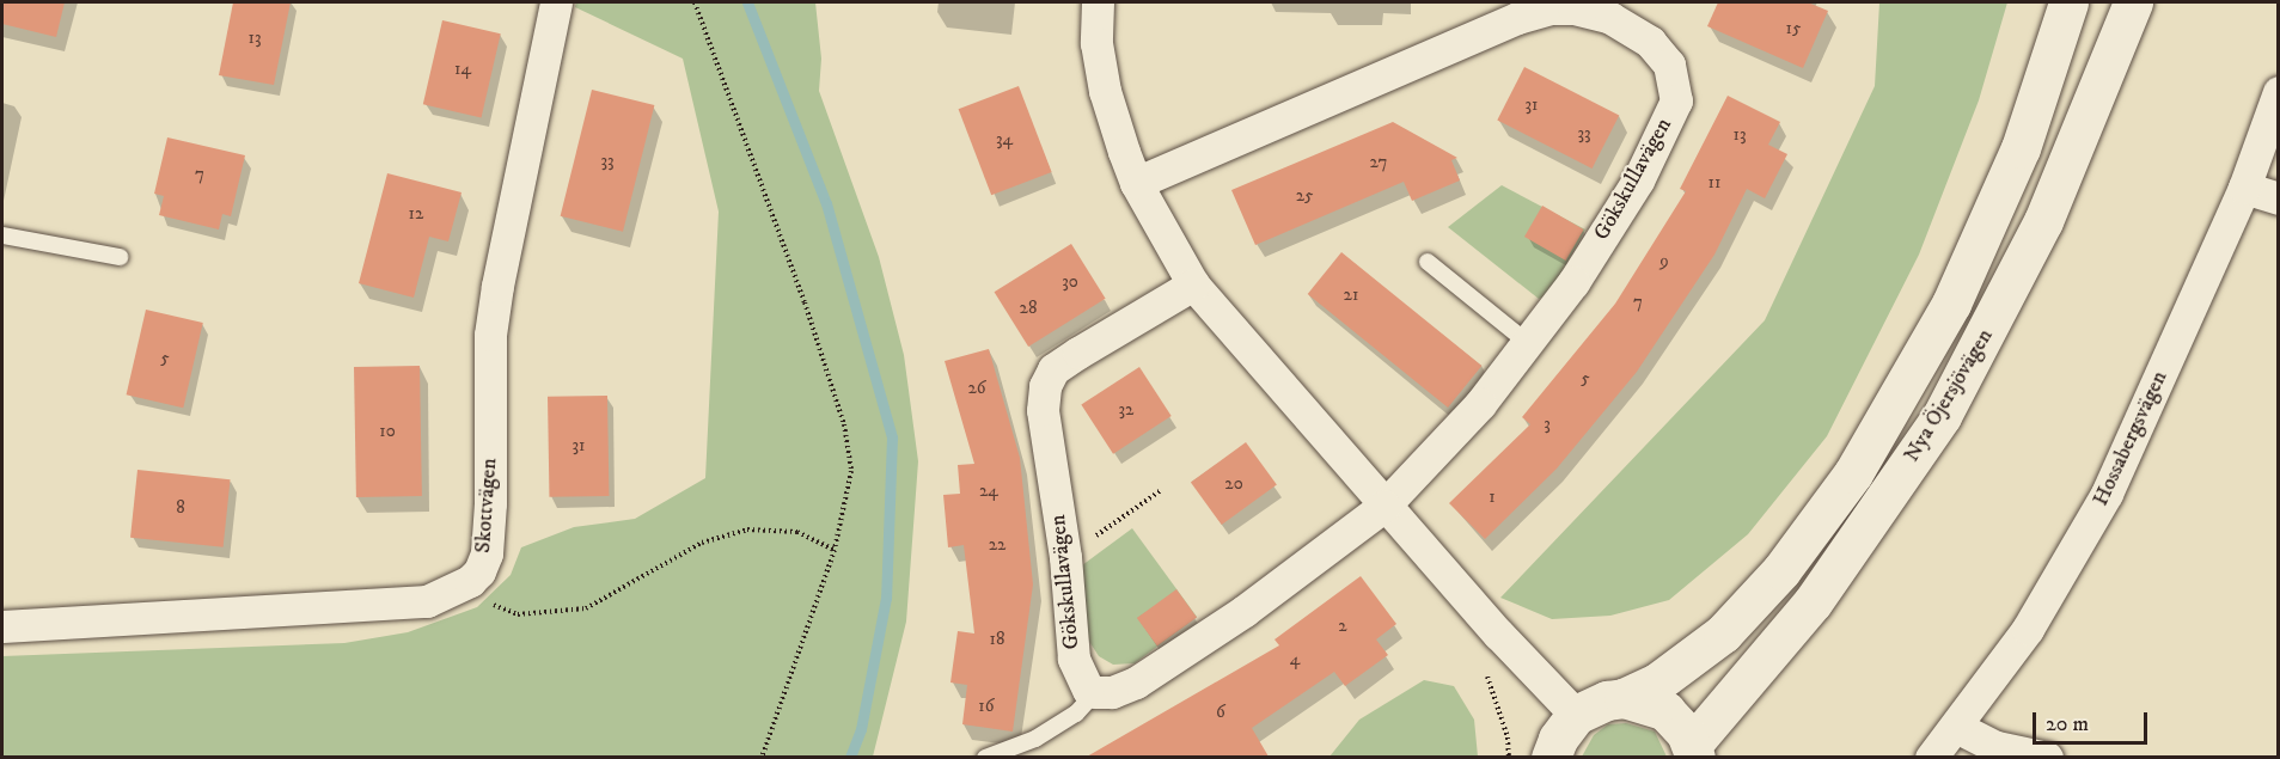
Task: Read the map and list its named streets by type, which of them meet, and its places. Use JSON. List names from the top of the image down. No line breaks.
{"streets":{"street":["Gökskullavägen","Nya Öjersjövägen","Hossabergsvägen","Skottvägen"]},"house_numbers":["15","13","14","31","33","13","34","33","27","7","11","25","12","9","30","21","7","28","5","5","26","32","3","10","31","20","24","1","8","22","2","18","4","16","6"],"scale_bar":"20 m"}
